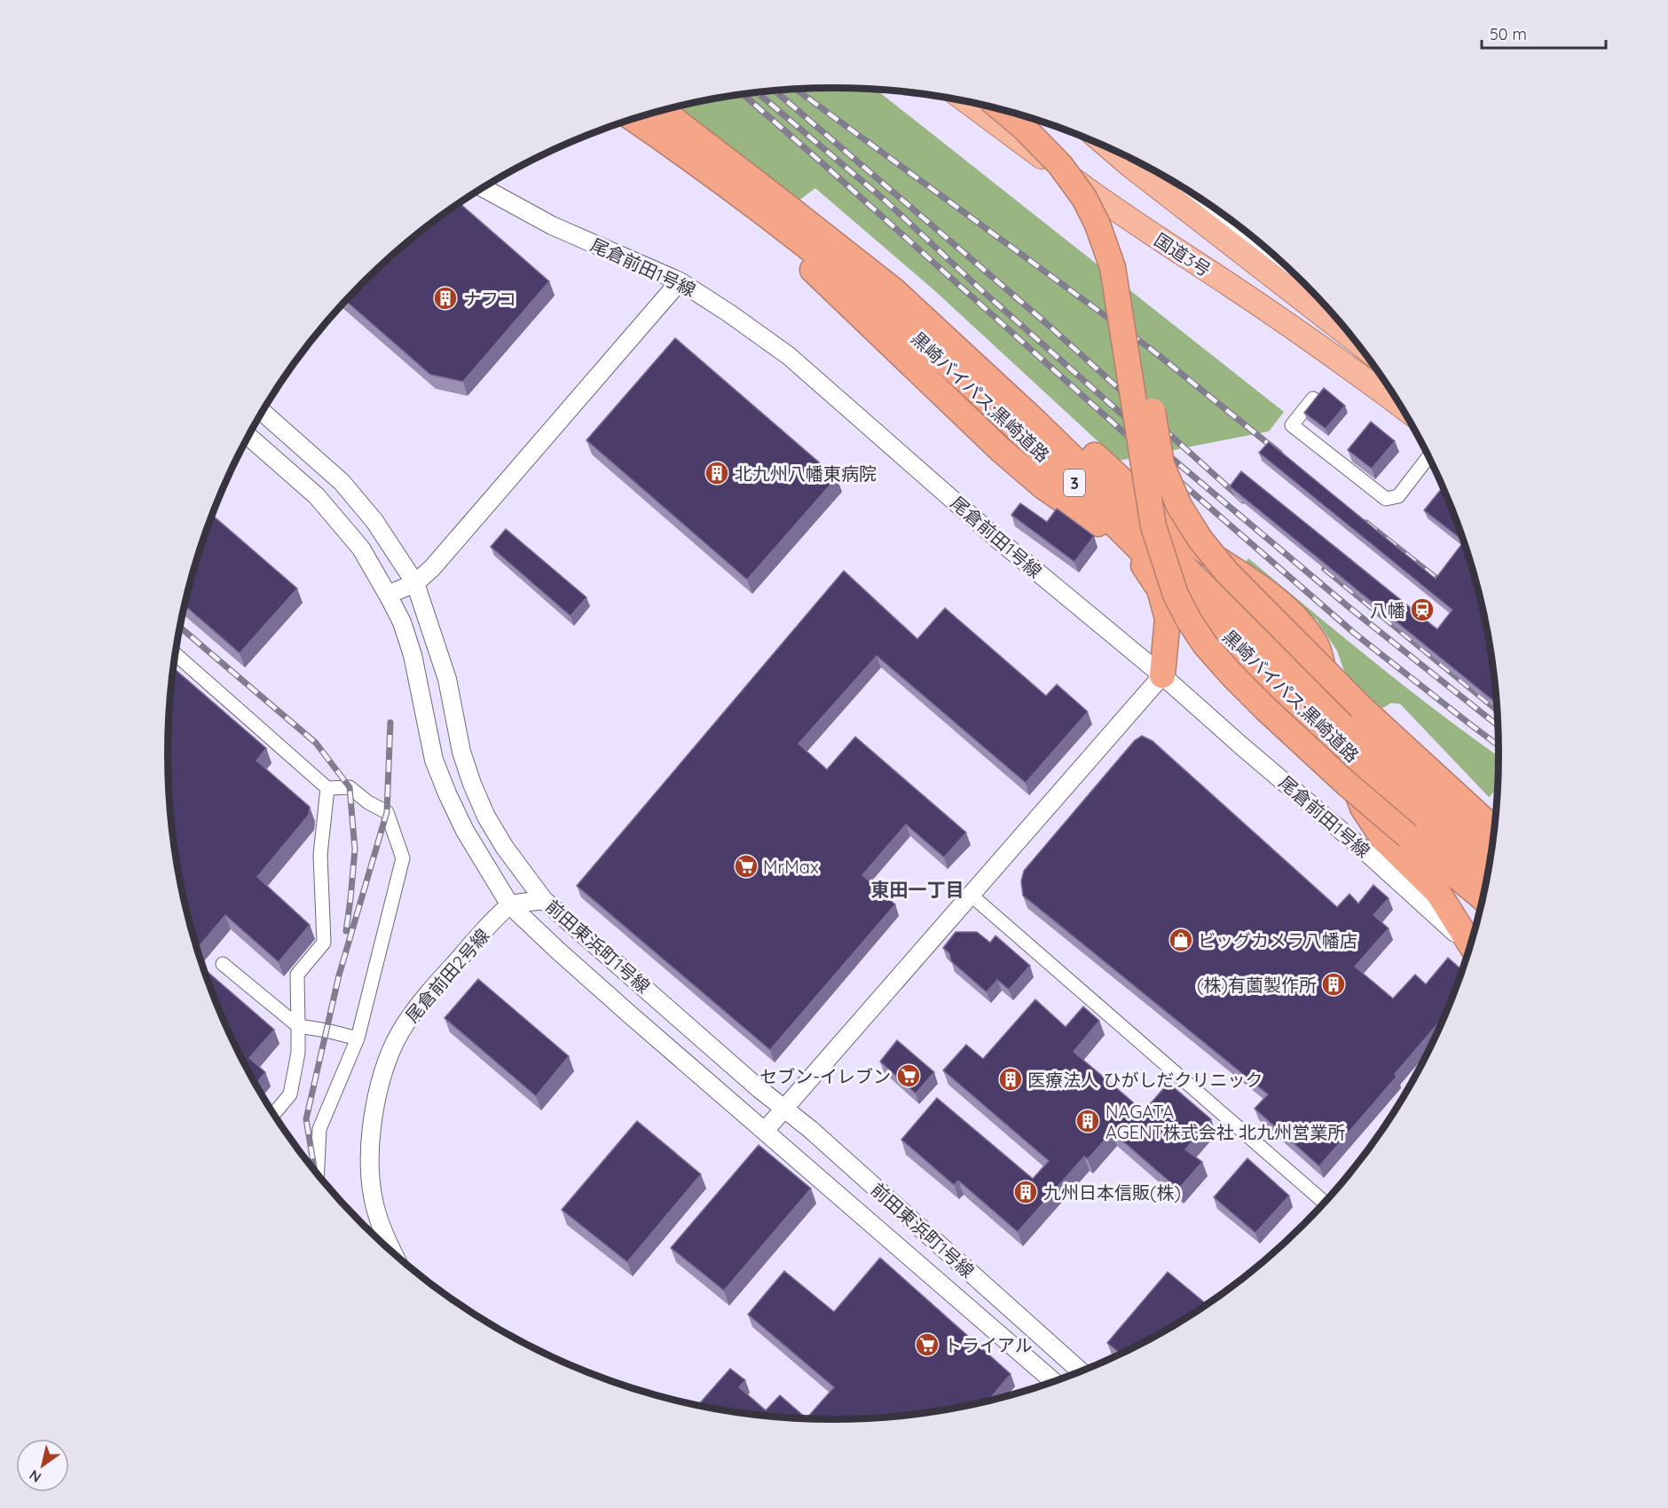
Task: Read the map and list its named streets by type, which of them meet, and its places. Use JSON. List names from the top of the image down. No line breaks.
{"streets":{"highway":["国道3号","黒崎バイパス;黒崎道路","3"],"street":["尾倉前田1号線","前田東浜町1号線","尾倉前田2号線"]},"crossings":[["前田東浜町1号線","尾倉前田2号線"]],"districts":["東田一丁目"],"places":{"building":["ナフコ","北九州八幡東病院","(株)有薗製作所","医療法人 ひがしだクリニック","NAGATA AGENT株式会社 北九州営業所","九州日本信販(株)"],"station":["八幡"],"supermarket":["MrMax","セブン-イレブン","トライアル"],"shop":["ビッグカメラ八幡店"]},"scale_bar":"50 m","north":"bottom left"}
